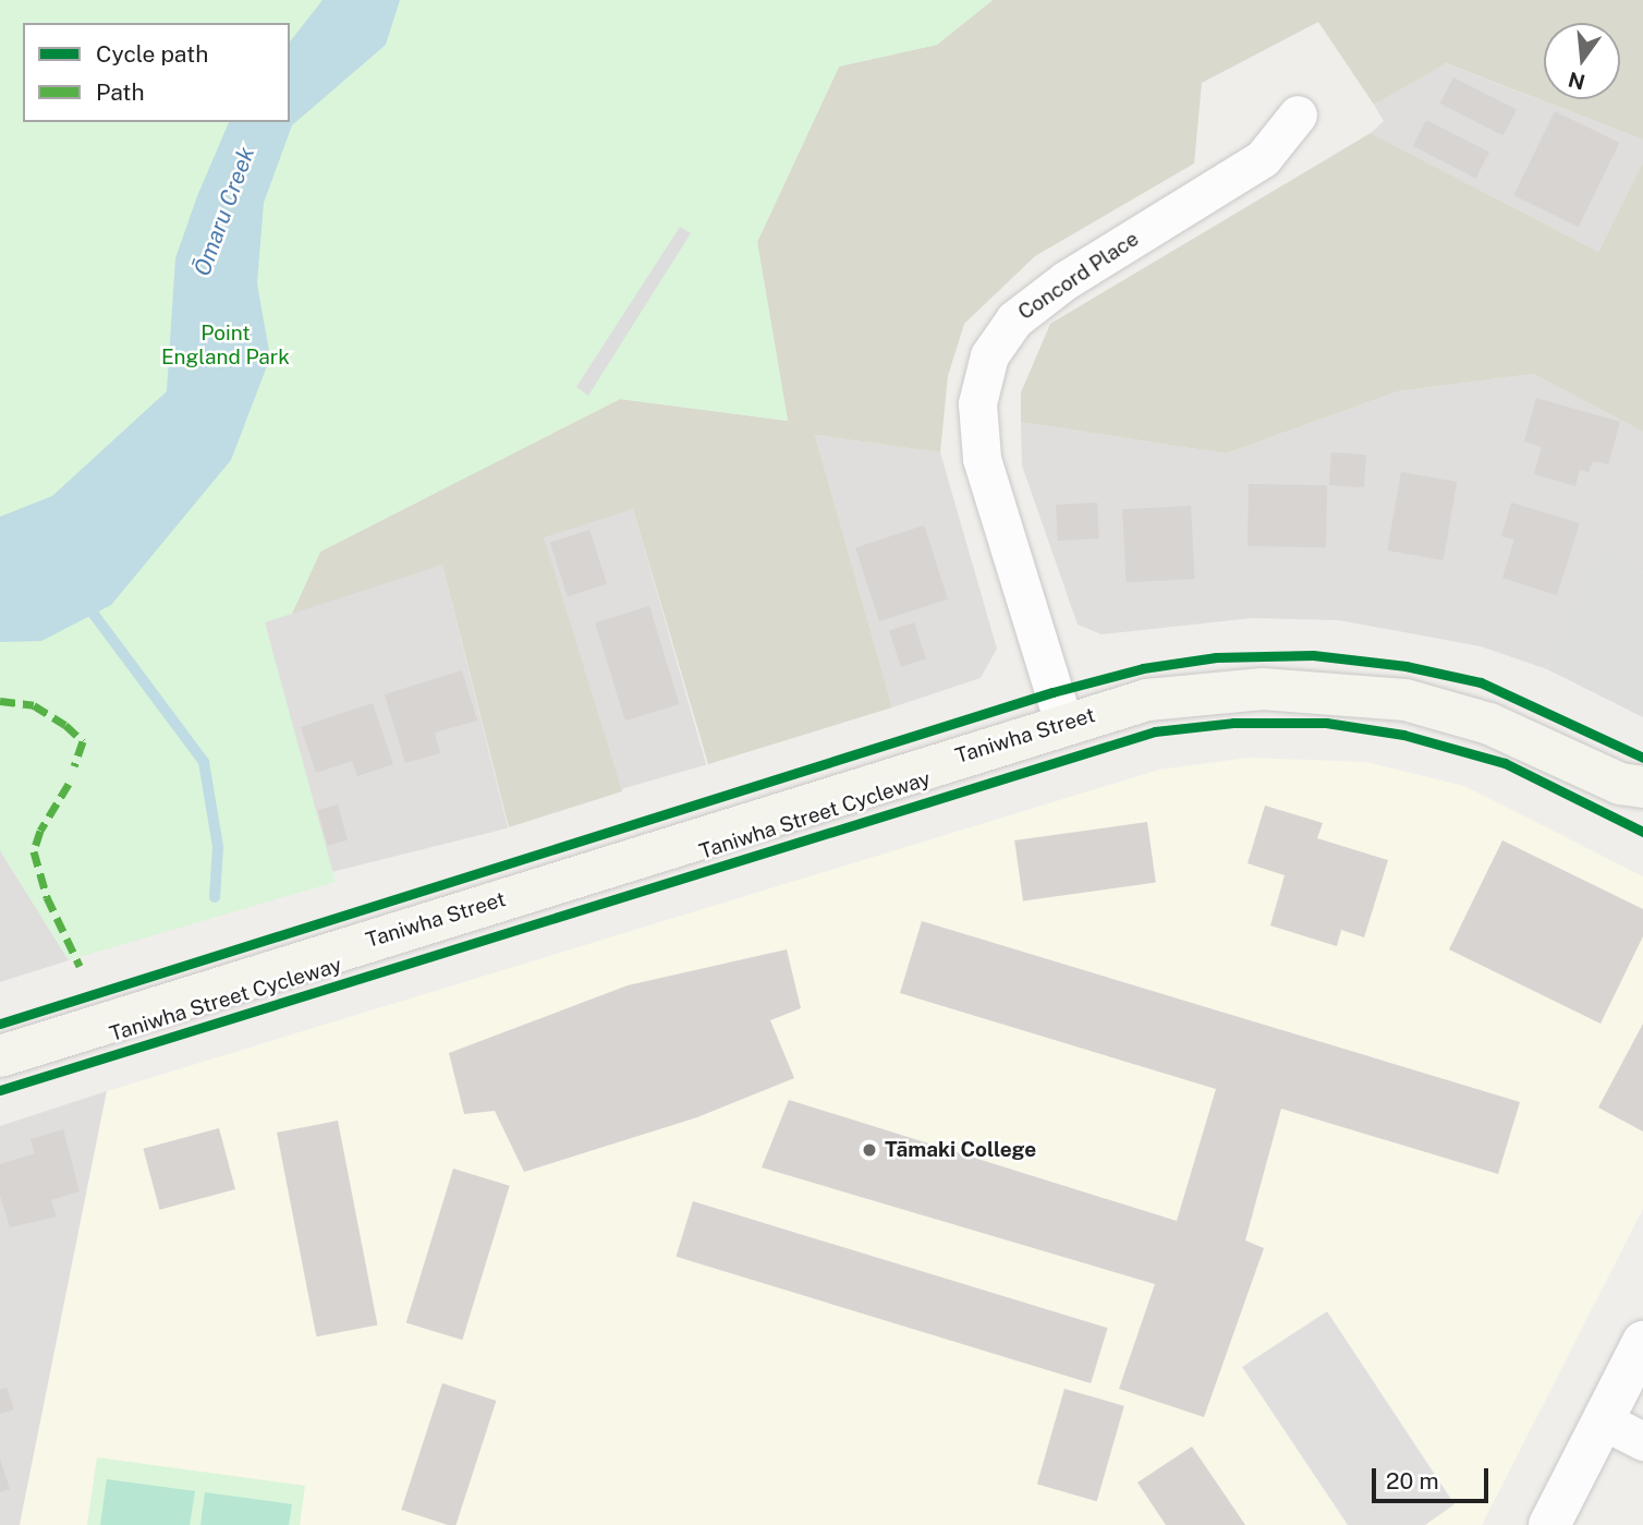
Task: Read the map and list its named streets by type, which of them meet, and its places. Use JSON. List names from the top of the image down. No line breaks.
{"streets":{"main road":["Taniwha Street"],"street":["Concord Place"],"cycle path":["Taniwha Street Cycleway"]},"crossings":[["Concord Place","Taniwha Street"]],"water":["Ōmaru Creek"],"parks":["Point England Park"],"places":["Tāmaki College"],"legend":["Cycle path","Path"],"scale_bar":"20 m","north":"bottom"}
